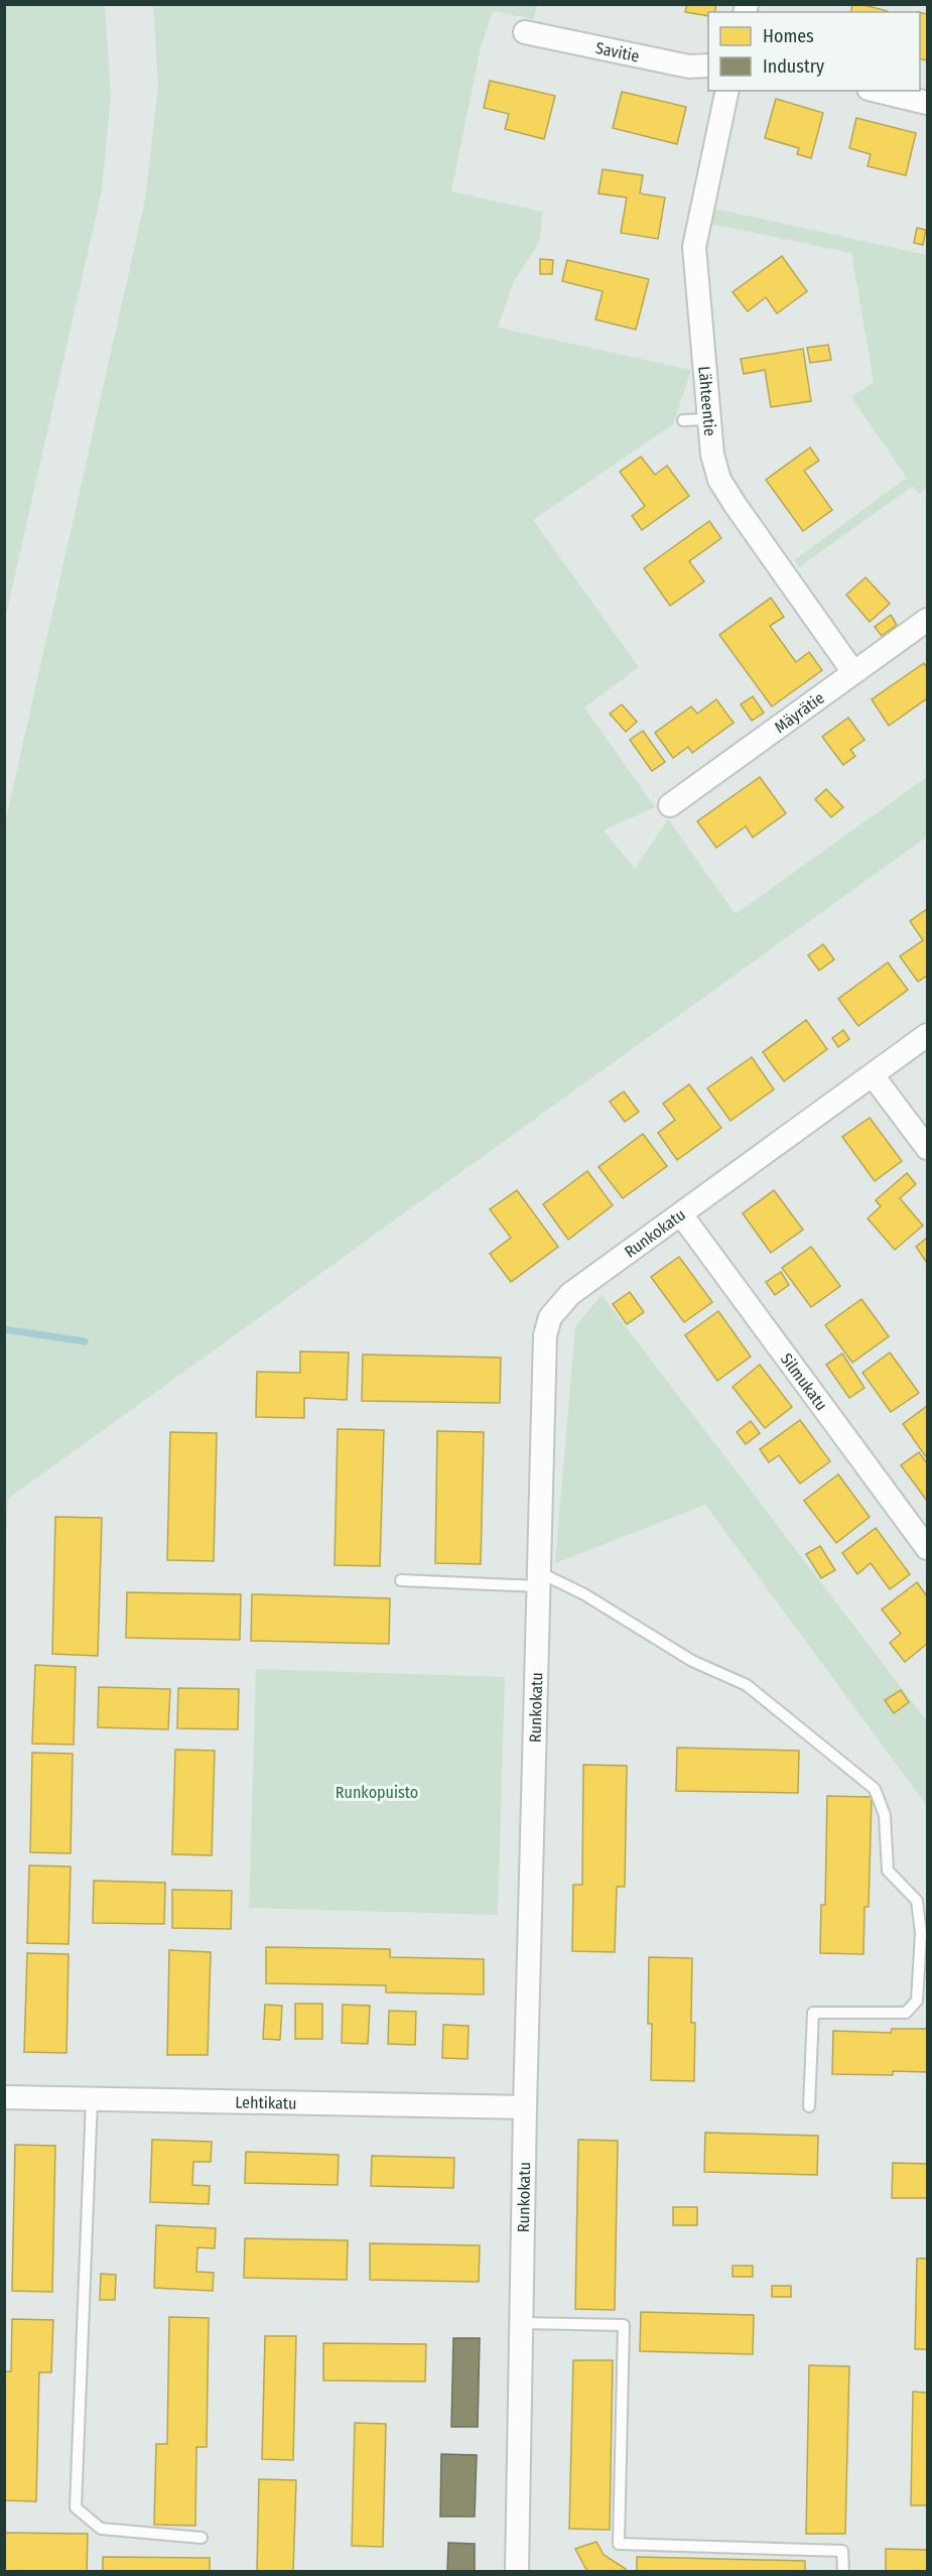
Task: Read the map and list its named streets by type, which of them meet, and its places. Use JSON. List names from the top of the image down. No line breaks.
{"streets":{"street":["Savitie","Lähteentie","Mäyrätie","Runkokatu","Silmukatu","Lehtikatu"]},"crossings":[["Lähteentie","Mäyrätie"],["Runkokatu","Silmukatu"],["Runkokatu","Lehtikatu"]],"parks":["Runkopuisto"],"legend":["Homes","Industry"]}
